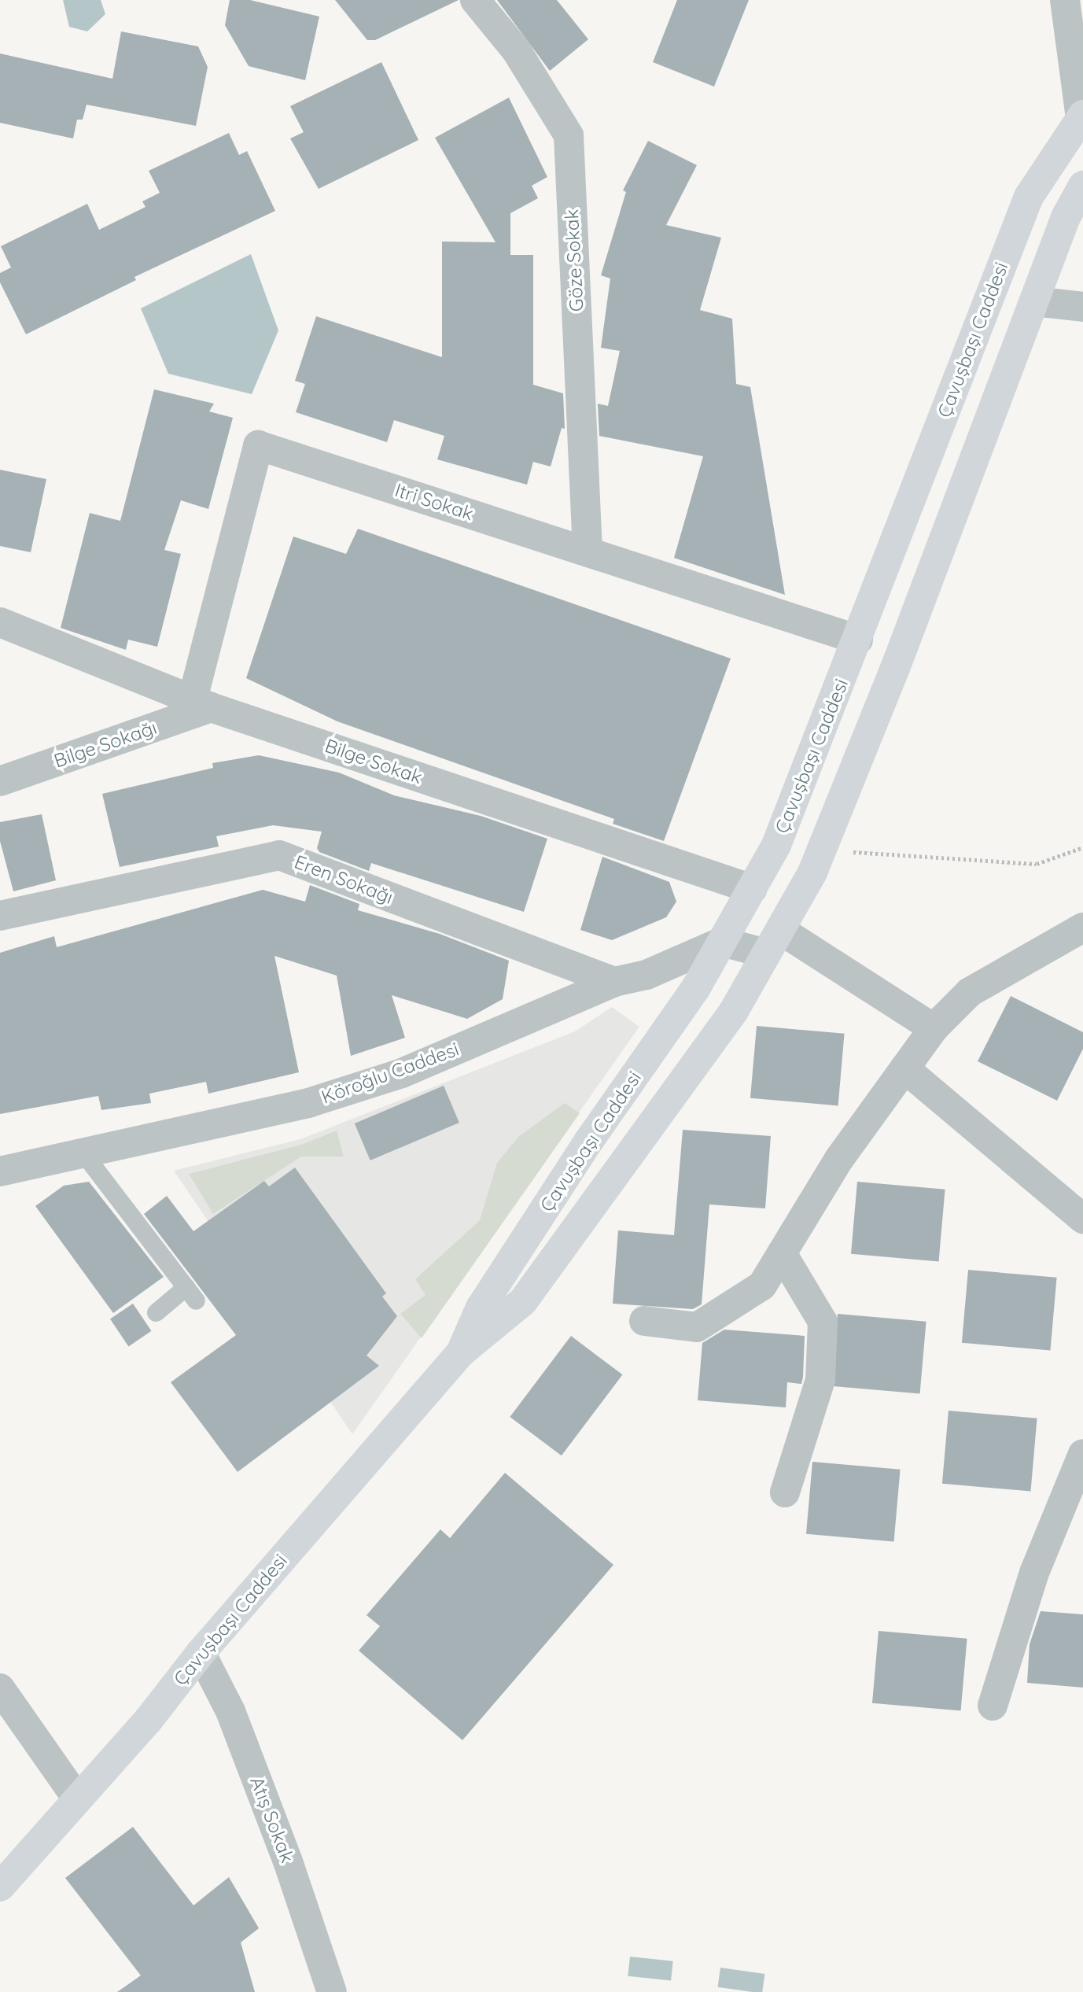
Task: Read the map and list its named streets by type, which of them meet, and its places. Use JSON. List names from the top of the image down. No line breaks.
{"streets":{"main road":["Çavuşbaşı Caddesi"],"street":["Göze Sokak","Itri Sokak","Bilge Sokağı","Bilge Sokak","Eren Sokağı","Köroğlu Caddesi","Atış Sokak"]},"crossings":[["Göze Sokak","Itri Sokak"],["Çavuşbaşı Caddesi","Itri Sokak"],["Çavuşbaşı Caddesi","Bilge Sokak"],["Çavuşbaşı Caddesi","Köroğlu Caddesi"],["Çavuşbaşı Caddesi","Atış Sokak"],["Itri Sokak","Bilge Sokağı"],["Itri Sokak","Bilge Sokak"],["Bilge Sokağı","Bilge Sokak"],["Eren Sokağı","Köroğlu Caddesi"]]}
